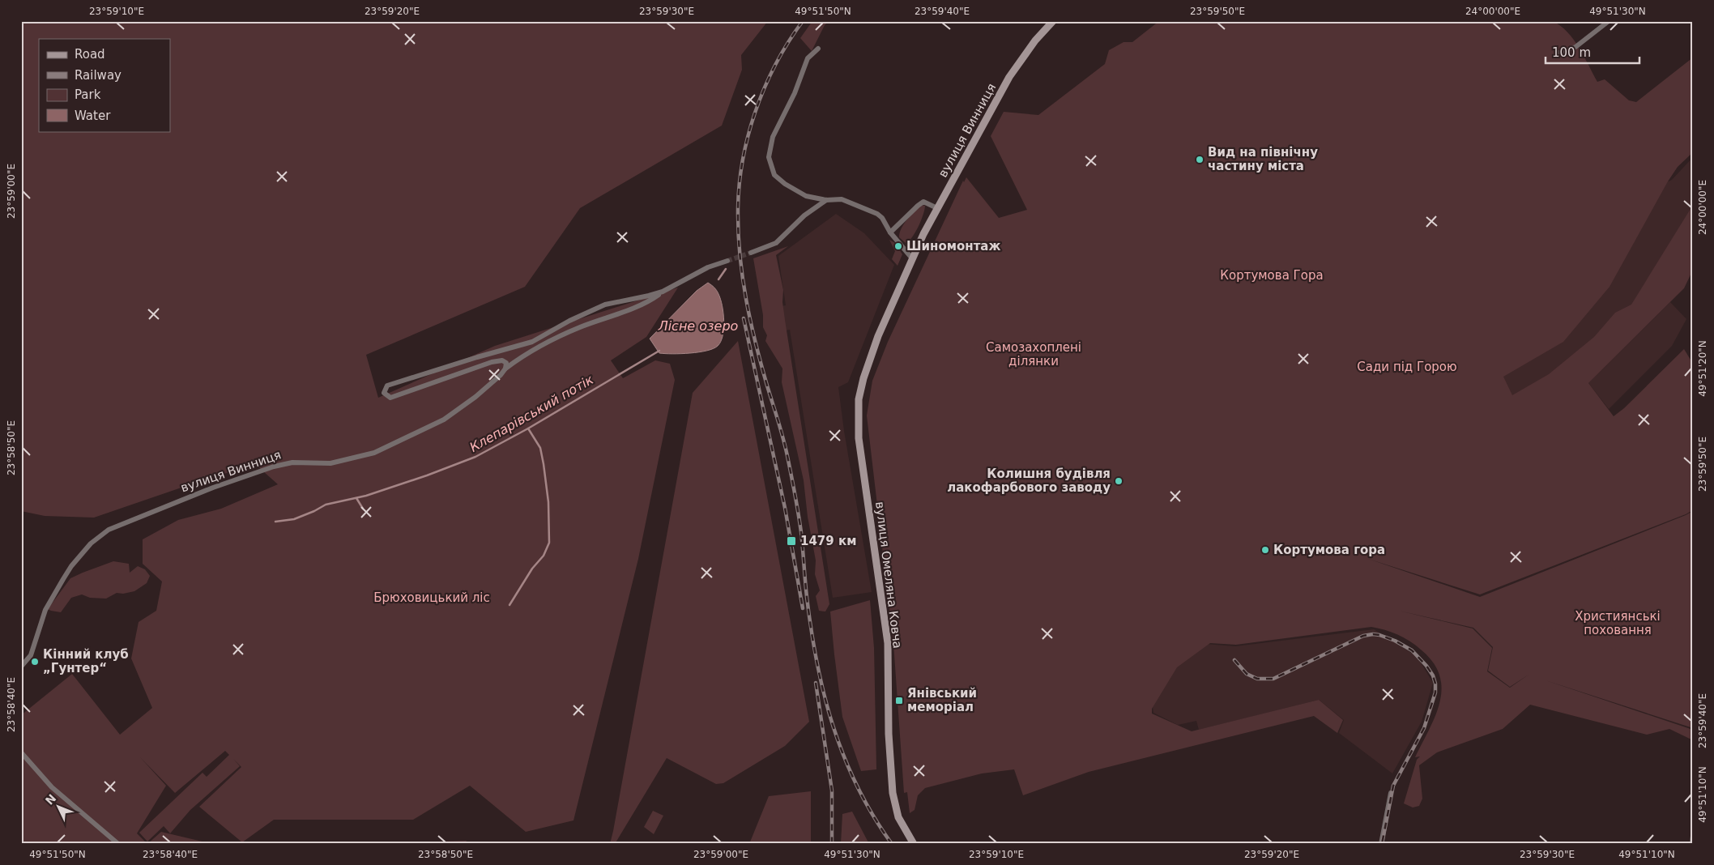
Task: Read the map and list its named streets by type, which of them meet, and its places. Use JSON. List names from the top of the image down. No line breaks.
{"streets":{"main road":["вулиця Винниця","вулиця Омеляна Ковча"]},"crossings":[["вулиця Винниця","вулиця Омеляна Ковча"]],"water":["Лісне озеро","Клепарівський потік"],"parks":["Кортумова Гора","Самозахоплені ділянки","Сади під Горою","Брюховицький ліс","Християнські поховання"],"places":{"other":["Вид на північну частину міста","Шиномонтаж","Колишня будівля лакофарбового заводу","Кортумова гора","Кінний клуб „Гунтер“"],"transit":["1479 км","Янівський меморіал"]},"legend":["Road","Railway","Park","Water"],"scale_bar":"100 m","north":"top left","coordinates":["23°59'10\"E","23°59'20\"E","23°59'30\"E","49°51'50\"N","23°59'40\"E","23°59'50\"E","24°00'00\"E","49°51'30\"N","23°59'00\"E","49°51'20\"N","23°58'50\"E","23°58'40\"E","49°51'10\"N"]}
